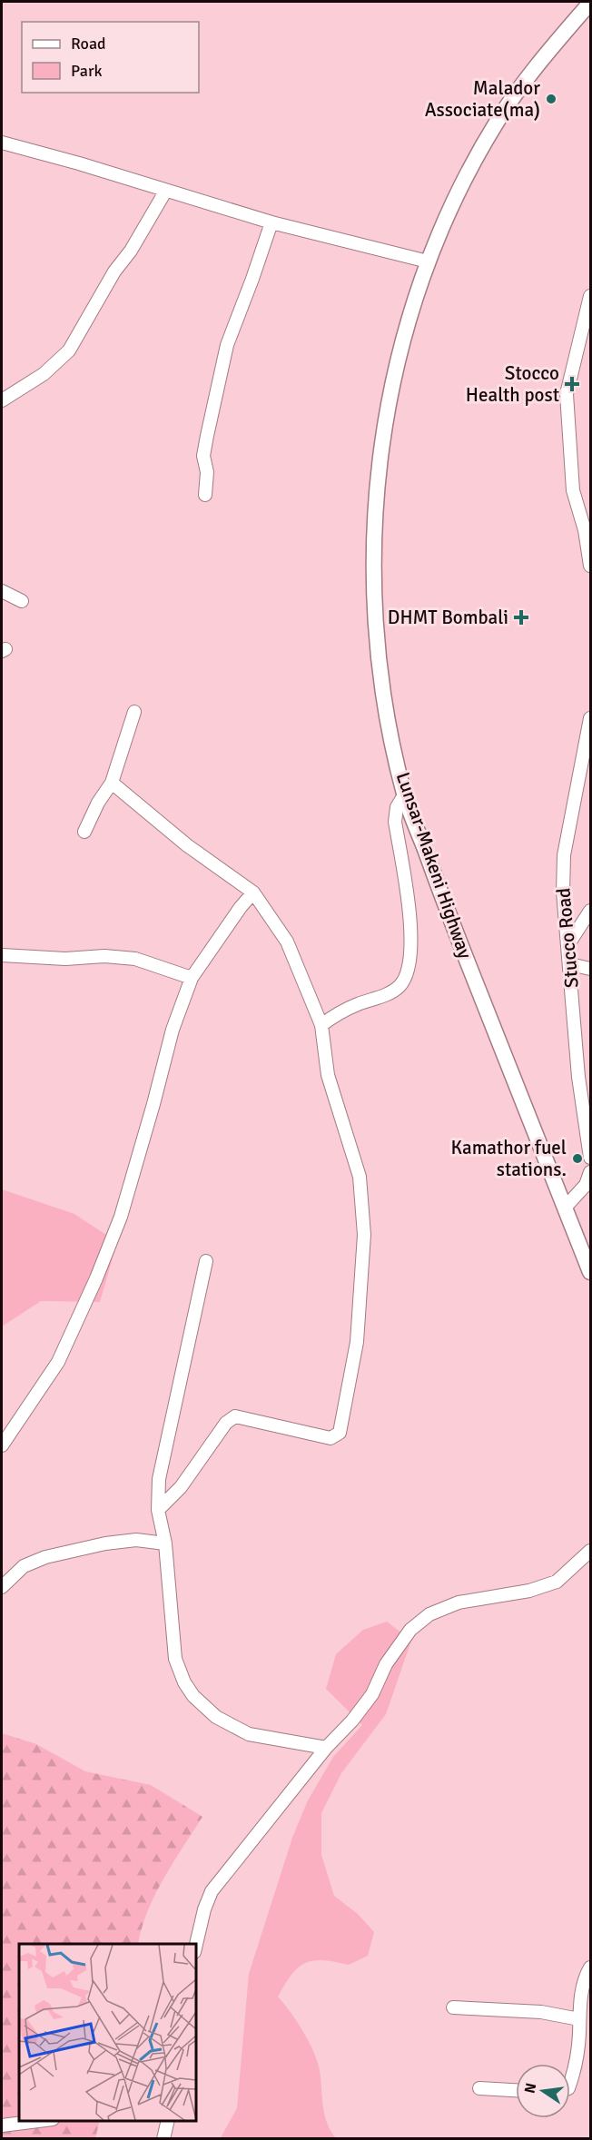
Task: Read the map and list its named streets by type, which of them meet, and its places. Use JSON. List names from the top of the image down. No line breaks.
{"streets":{"main road":["Lunsar-Makeni Highway"],"street":["Stucco Road"]},"places":{"other":["Malador Associate(ma)","Kamathor fuel stations."],"health":["Stocco Health post","DHMT Bombali"]},"legend":["Road","Park"],"north":"left"}
